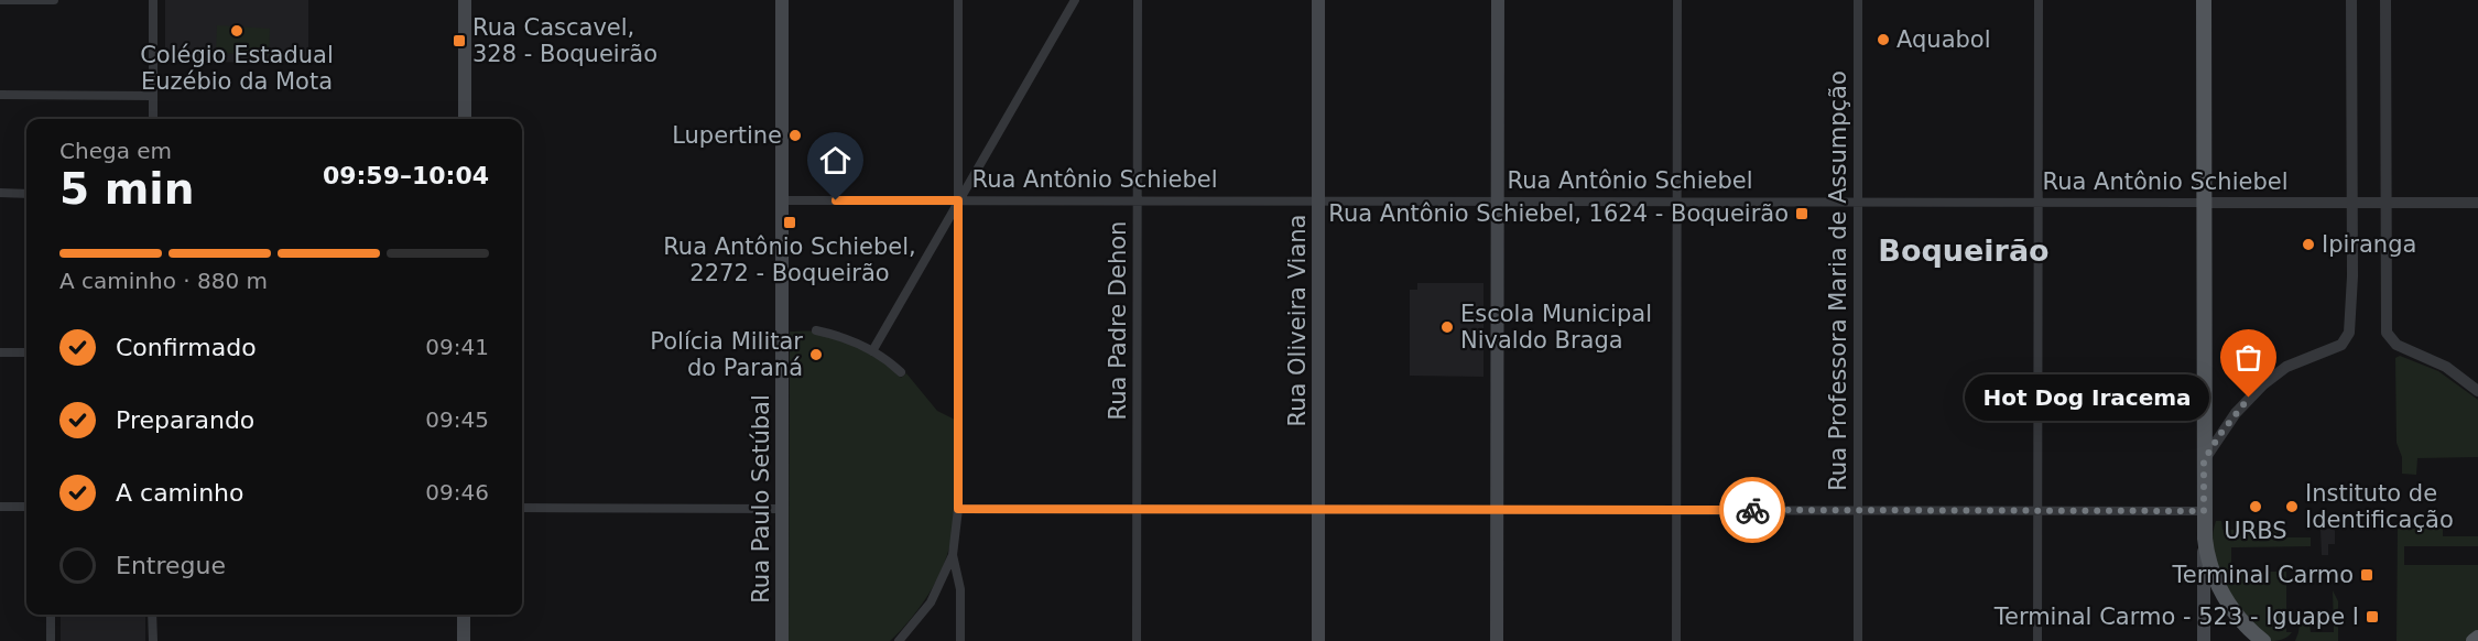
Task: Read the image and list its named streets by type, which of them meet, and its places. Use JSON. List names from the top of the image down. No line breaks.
{"streets":{"main road":["Rua Oliveira Viana","Rua Paulo Setúbal"],"street":["Rua Antônio Schiebel","Rua Professora Maria de Assumpção","Rua Padre Dehon"]},"crossings":[["Rua Antônio Schiebel","Rua Professora Maria de Assumpção"],["Rua Antônio Schiebel","Rua Padre Dehon"],["Rua Antônio Schiebel","Rua Oliveira Viana"],["Rua Antônio Schiebel","Rua Paulo Setúbal"]],"districts":["Boqueirão"],"places":{"other":["Colégio Estadual Euzébio da Mota","Aquabol","Lupertine","Ipiranga","Escola Municipal Nivaldo Braga","Polícia Militar do Paraná","Hot Dog Iracema","URBS","Instituto de Identificação"],"transit":["Rua Cascavel, 328 - Boqueirão","Rua Antônio Schiebel, 1624 - Boqueirão","Rua Antônio Schiebel, 2272 - Boqueirão","Terminal Carmo","Terminal Carmo - 523 - Iguape I"]},"page":{"heading":["5 min","Chega em","09:59–10:04"],"bar":"A caminho · 880 m","list":[["Confirmado","09:41"],["Preparando","09:45"],["A caminho","09:46"],"Entregue"],"bubble":"Hot Dog Iracema"}}
